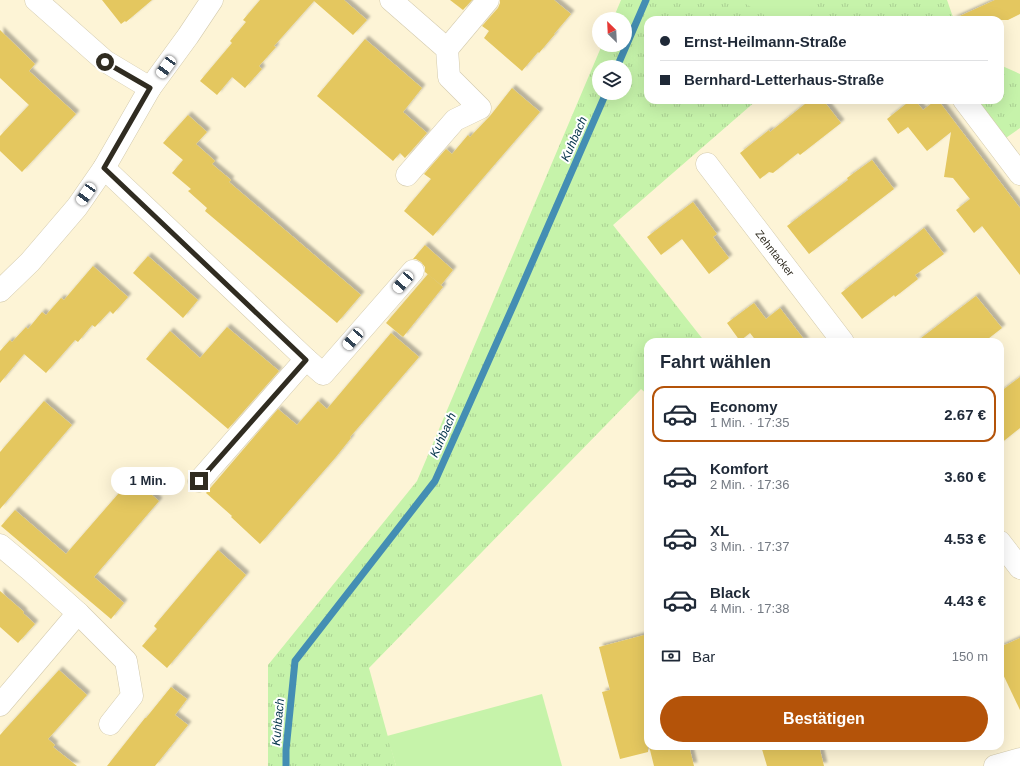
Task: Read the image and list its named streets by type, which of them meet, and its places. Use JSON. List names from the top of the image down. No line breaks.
{"streets":{"street":["Zehntacker"]},"water":["Kuhbach"],"north":"top left","page":{"banner":["Ernst-Heilmann-Straße","Bernhard-Letterhaus-Straße"],"heading":"Fahrt wählen","list":[{"name":"Economy","note":"1 Min. · 17:35","value":"2.67 €"},{"name":"Komfort","note":"2 Min. · 17:36","value":"3.60 €"},{"name":"XL","note":"3 Min. · 17:37","value":"4.53 €"},{"name":"Black","note":"4 Min. · 17:38","value":"4.43 €"}],"bubble":"1 Min.","pay":["Bar","150 m"],"buttons":"Bestätigen"}}
